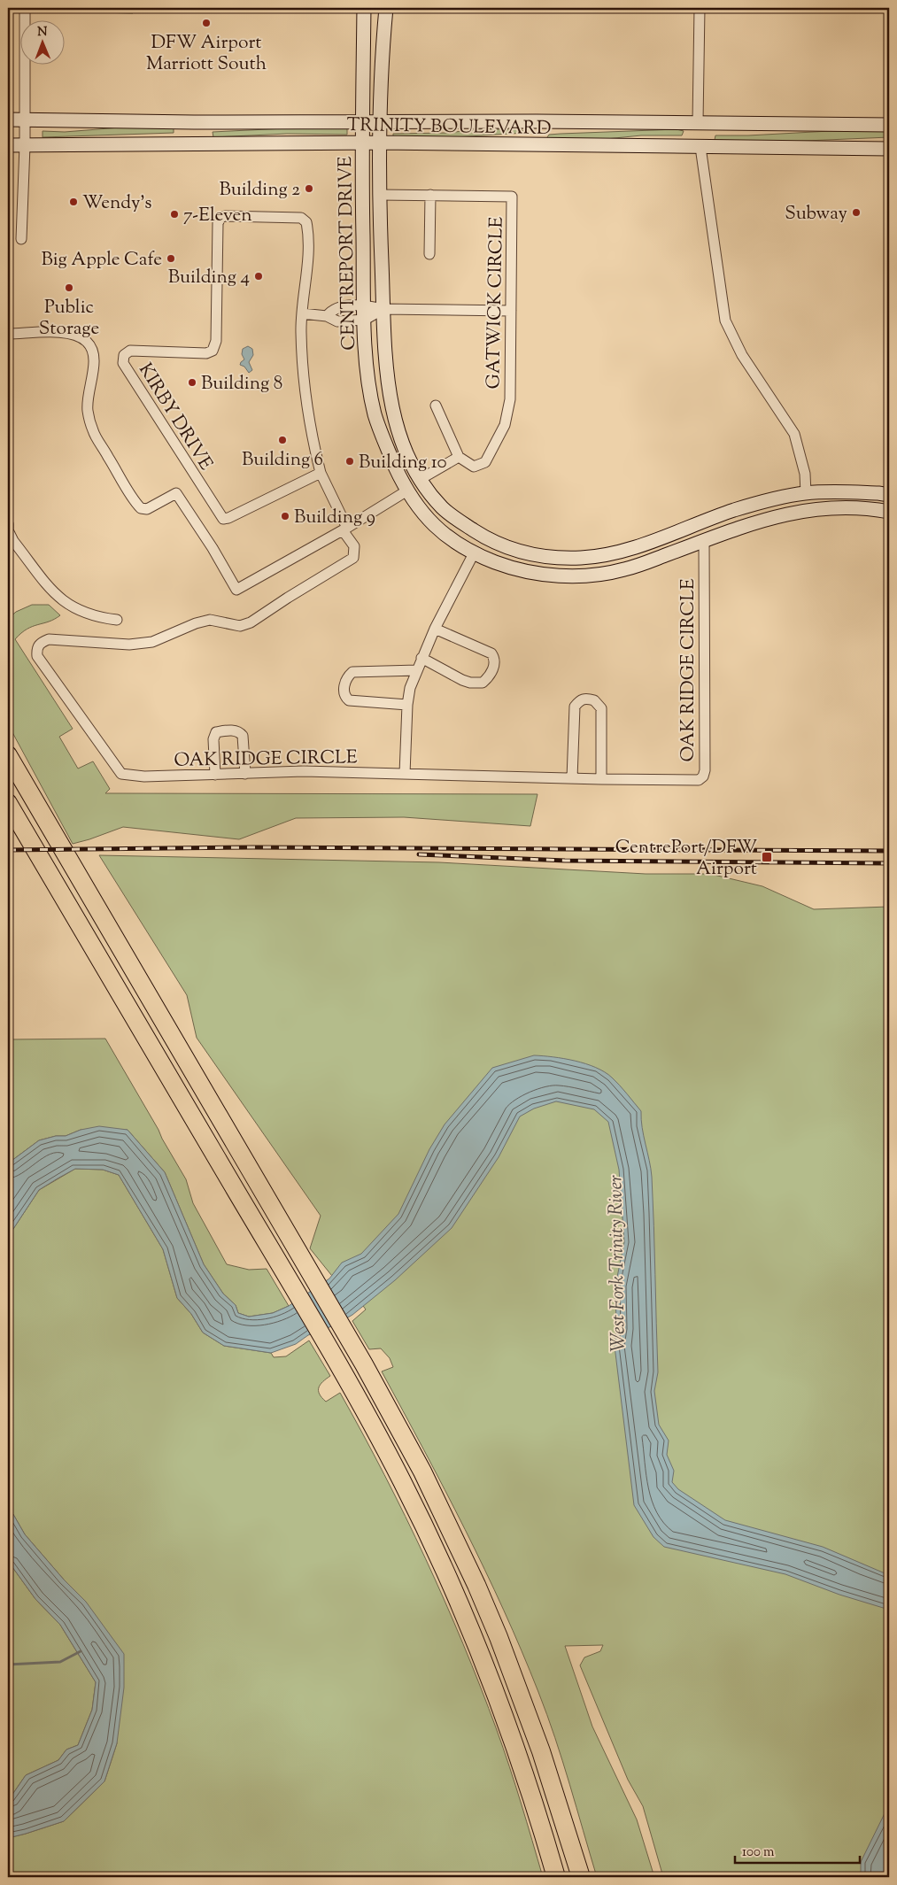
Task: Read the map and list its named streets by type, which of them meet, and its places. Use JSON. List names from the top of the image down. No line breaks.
{"streets":{"street":["TRINITY BOULEVARD","CENTREPORT DRIVE","GATWICK CIRCLE","KIRBY DRIVE","OAK RIDGE CIRCLE"]},"crossings":[["TRINITY BOULEVARD","CENTREPORT DRIVE"],["CENTREPORT DRIVE","GATWICK CIRCLE"],["CENTREPORT DRIVE","OAK RIDGE CIRCLE"],["KIRBY DRIVE","OAK RIDGE CIRCLE"]],"water":["West Fork Trinity River"],"places":{"other":["DFW Airport Marriott South","Building 2","Wendy's","Subway","7-Eleven","Big Apple Cafe","Building 4","Public Storage","Building 8","Building 6","Building 10","Building 9"],"transit":["CentrePort/DFW Airport"]},"scale_bar":"100 m","north":"top"}
